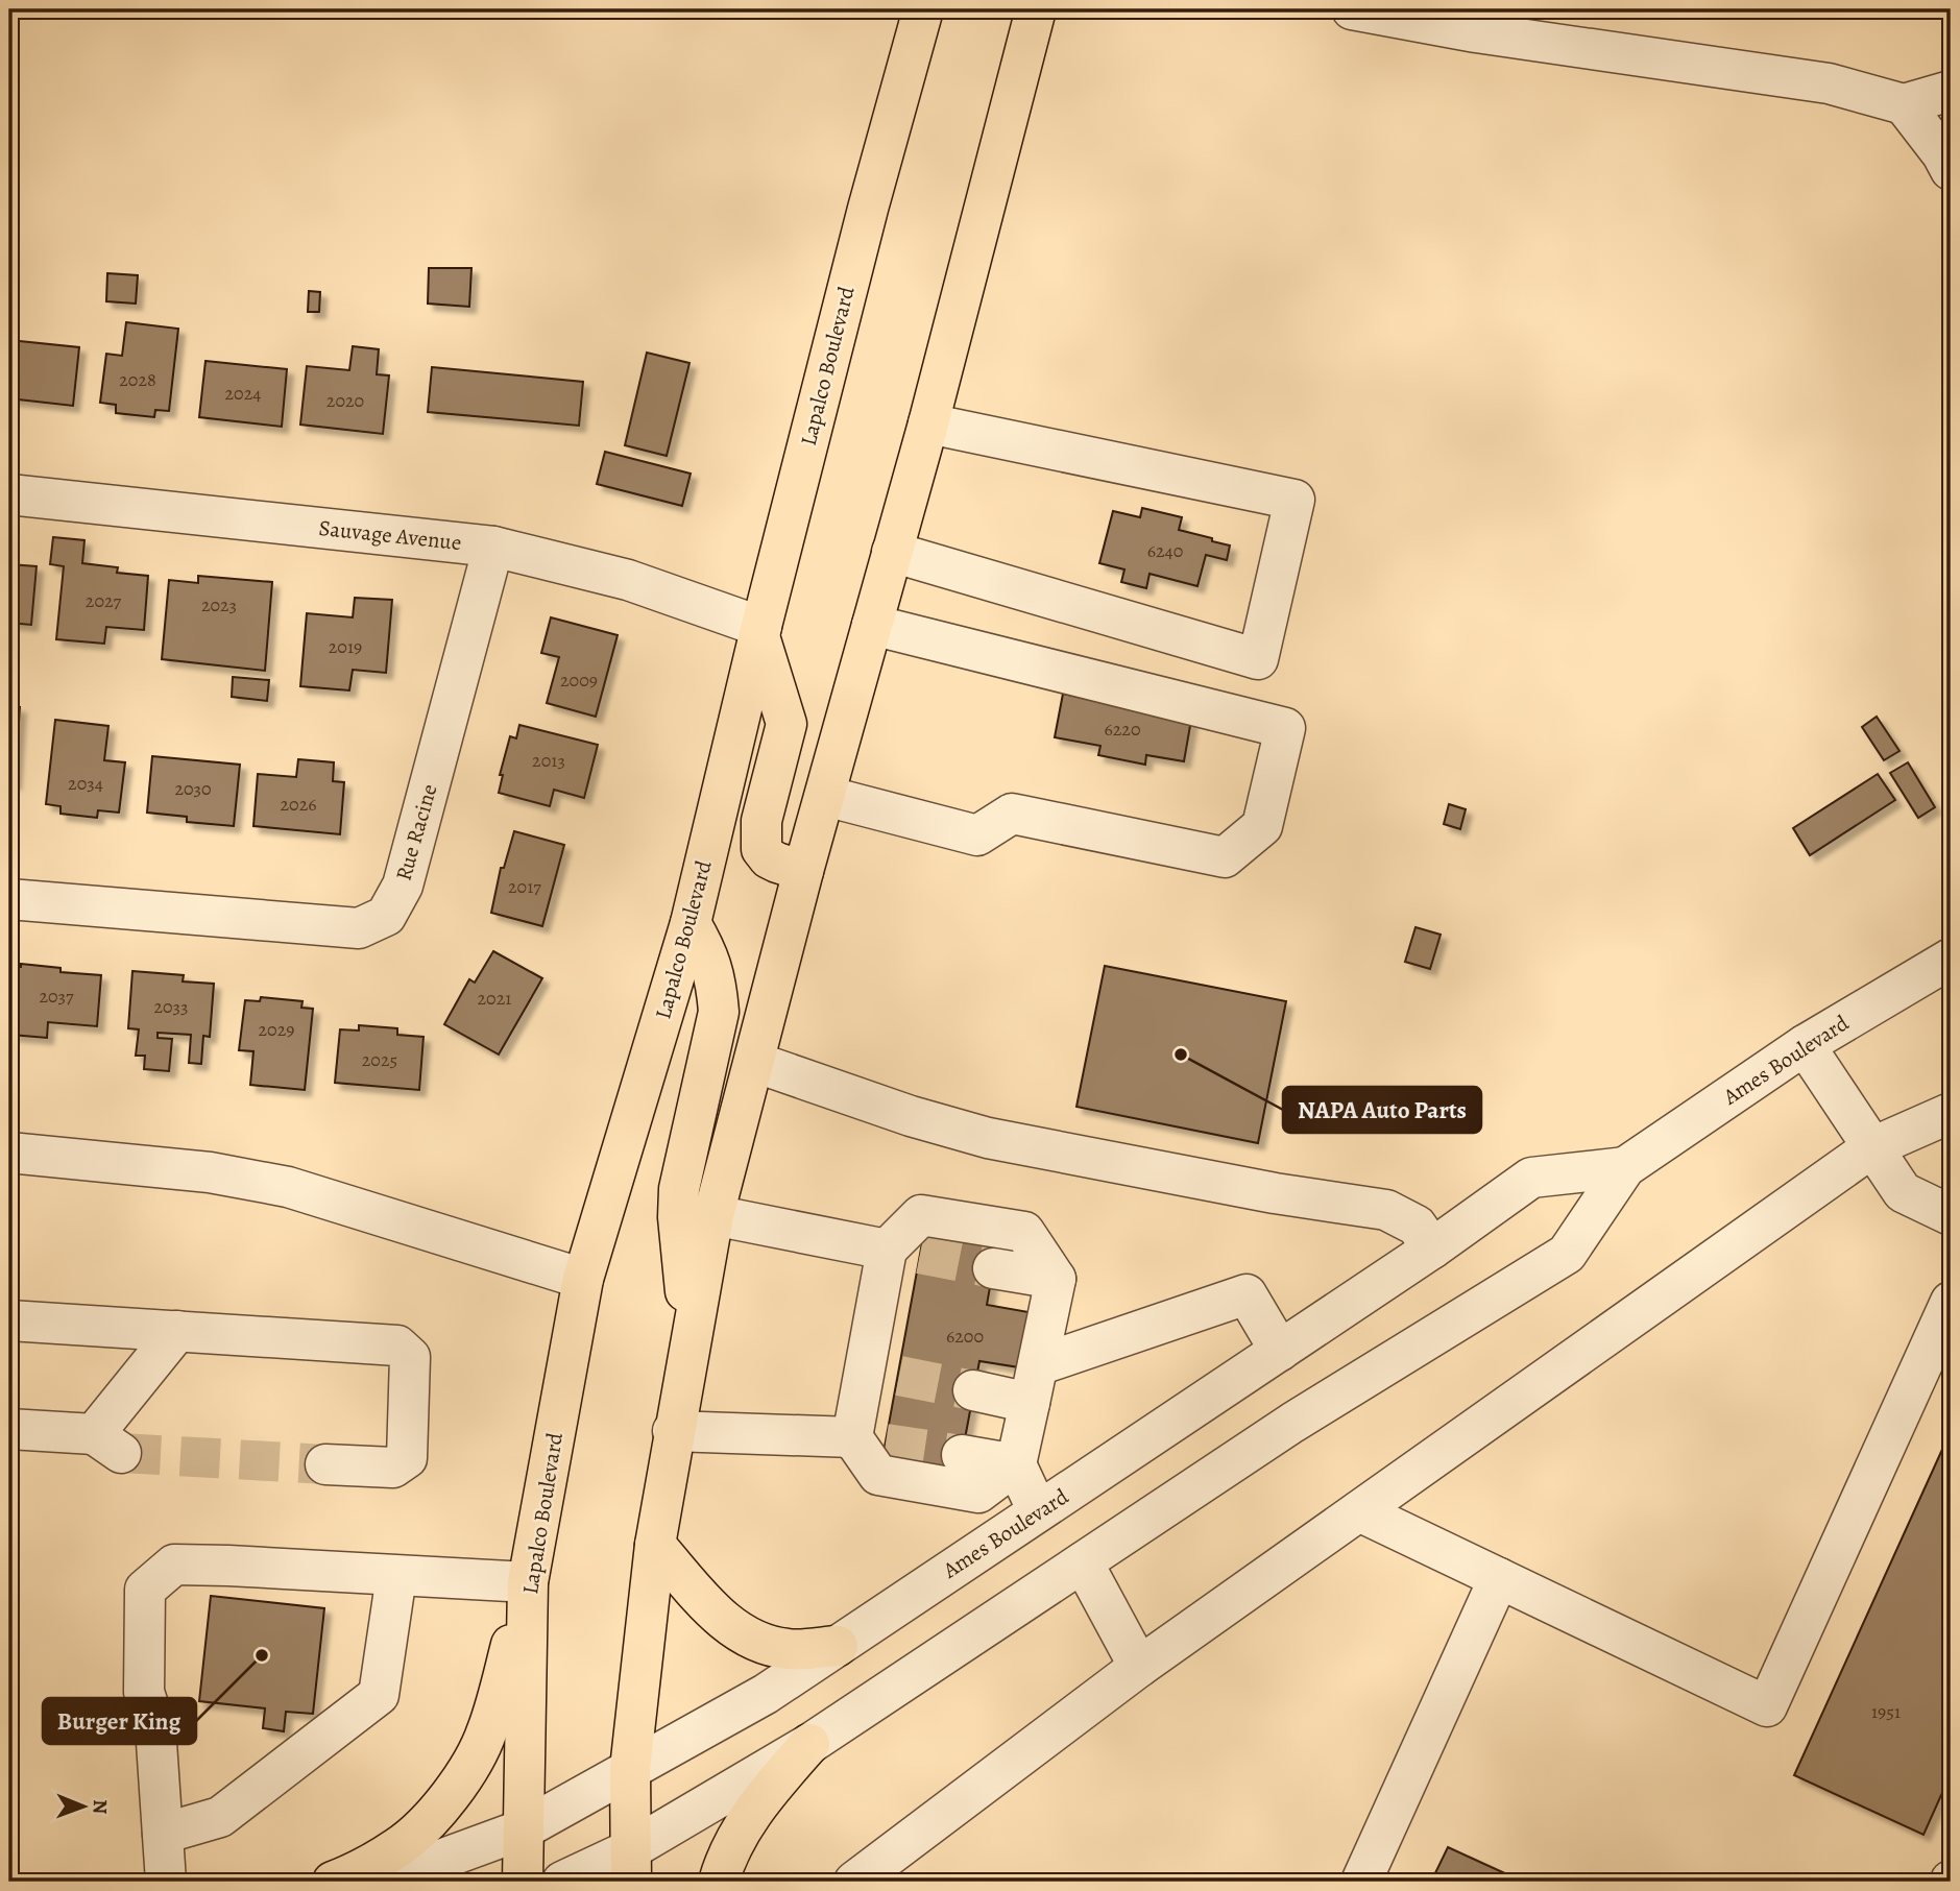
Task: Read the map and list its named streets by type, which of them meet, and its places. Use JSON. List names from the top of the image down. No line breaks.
{"streets":{"main road":["Lapalco Boulevard"],"street":["Sauvage Avenue","Rue Racine","Ames Boulevard"]},"crossings":[["Lapalco Boulevard","Sauvage Avenue"],["Lapalco Boulevard","Ames Boulevard"],["Sauvage Avenue","Rue Racine"]],"places":["NAPA Auto Parts","Burger King"],"house_numbers":["2028","2024","2020","6240","2027","2023","2019","2009","6220","2013","2034","2030","2026","2017","2037","2021","2033","2029","2025","6200","1951"],"north":"right"}
